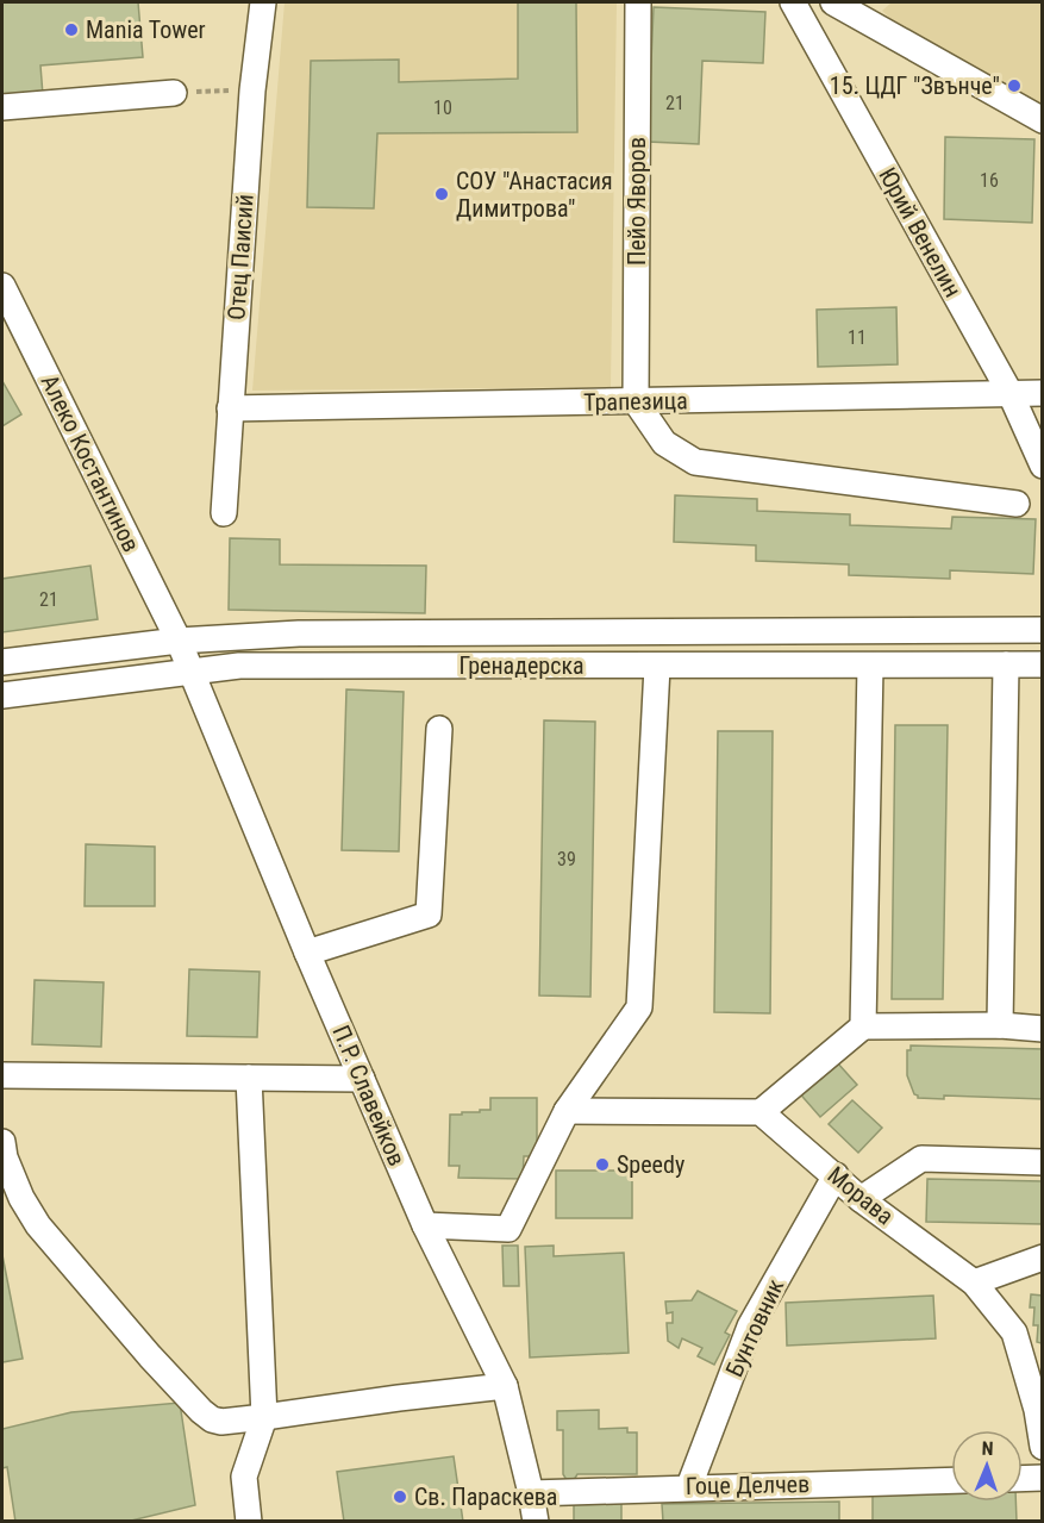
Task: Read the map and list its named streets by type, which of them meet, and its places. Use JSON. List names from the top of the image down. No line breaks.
{"streets":{"street":["Пейо Яворов","Юрий Венелин","Отец Паисий","Трапезица","Алеко Костантинов","Гренадерска","П.Р. Славейков","Морава","Бунтовник","Гоце Делчев"]},"crossings":[["Пейо Яворов","Трапезица"],["Юрий Венелин","Трапезица"],["Отец Паисий","Трапезица"],["Алеко Костантинов","Гренадерска"],["Алеко Костантинов","П.Р. Славейков"],["Гренадерска","П.Р. Славейков"],["П.Р. Славейков","Гоце Делчев"],["Морава","Бунтовник"],["Бунтовник","Гоце Делчев"]],"places":["Mania Tower","15. ЦДГ \"Звънче\"","СОУ \"Анастасия Димитрова\"","Speedy","Св. Параскева"],"house_numbers":["21","10","16","11","21","39"],"north":"top"}
